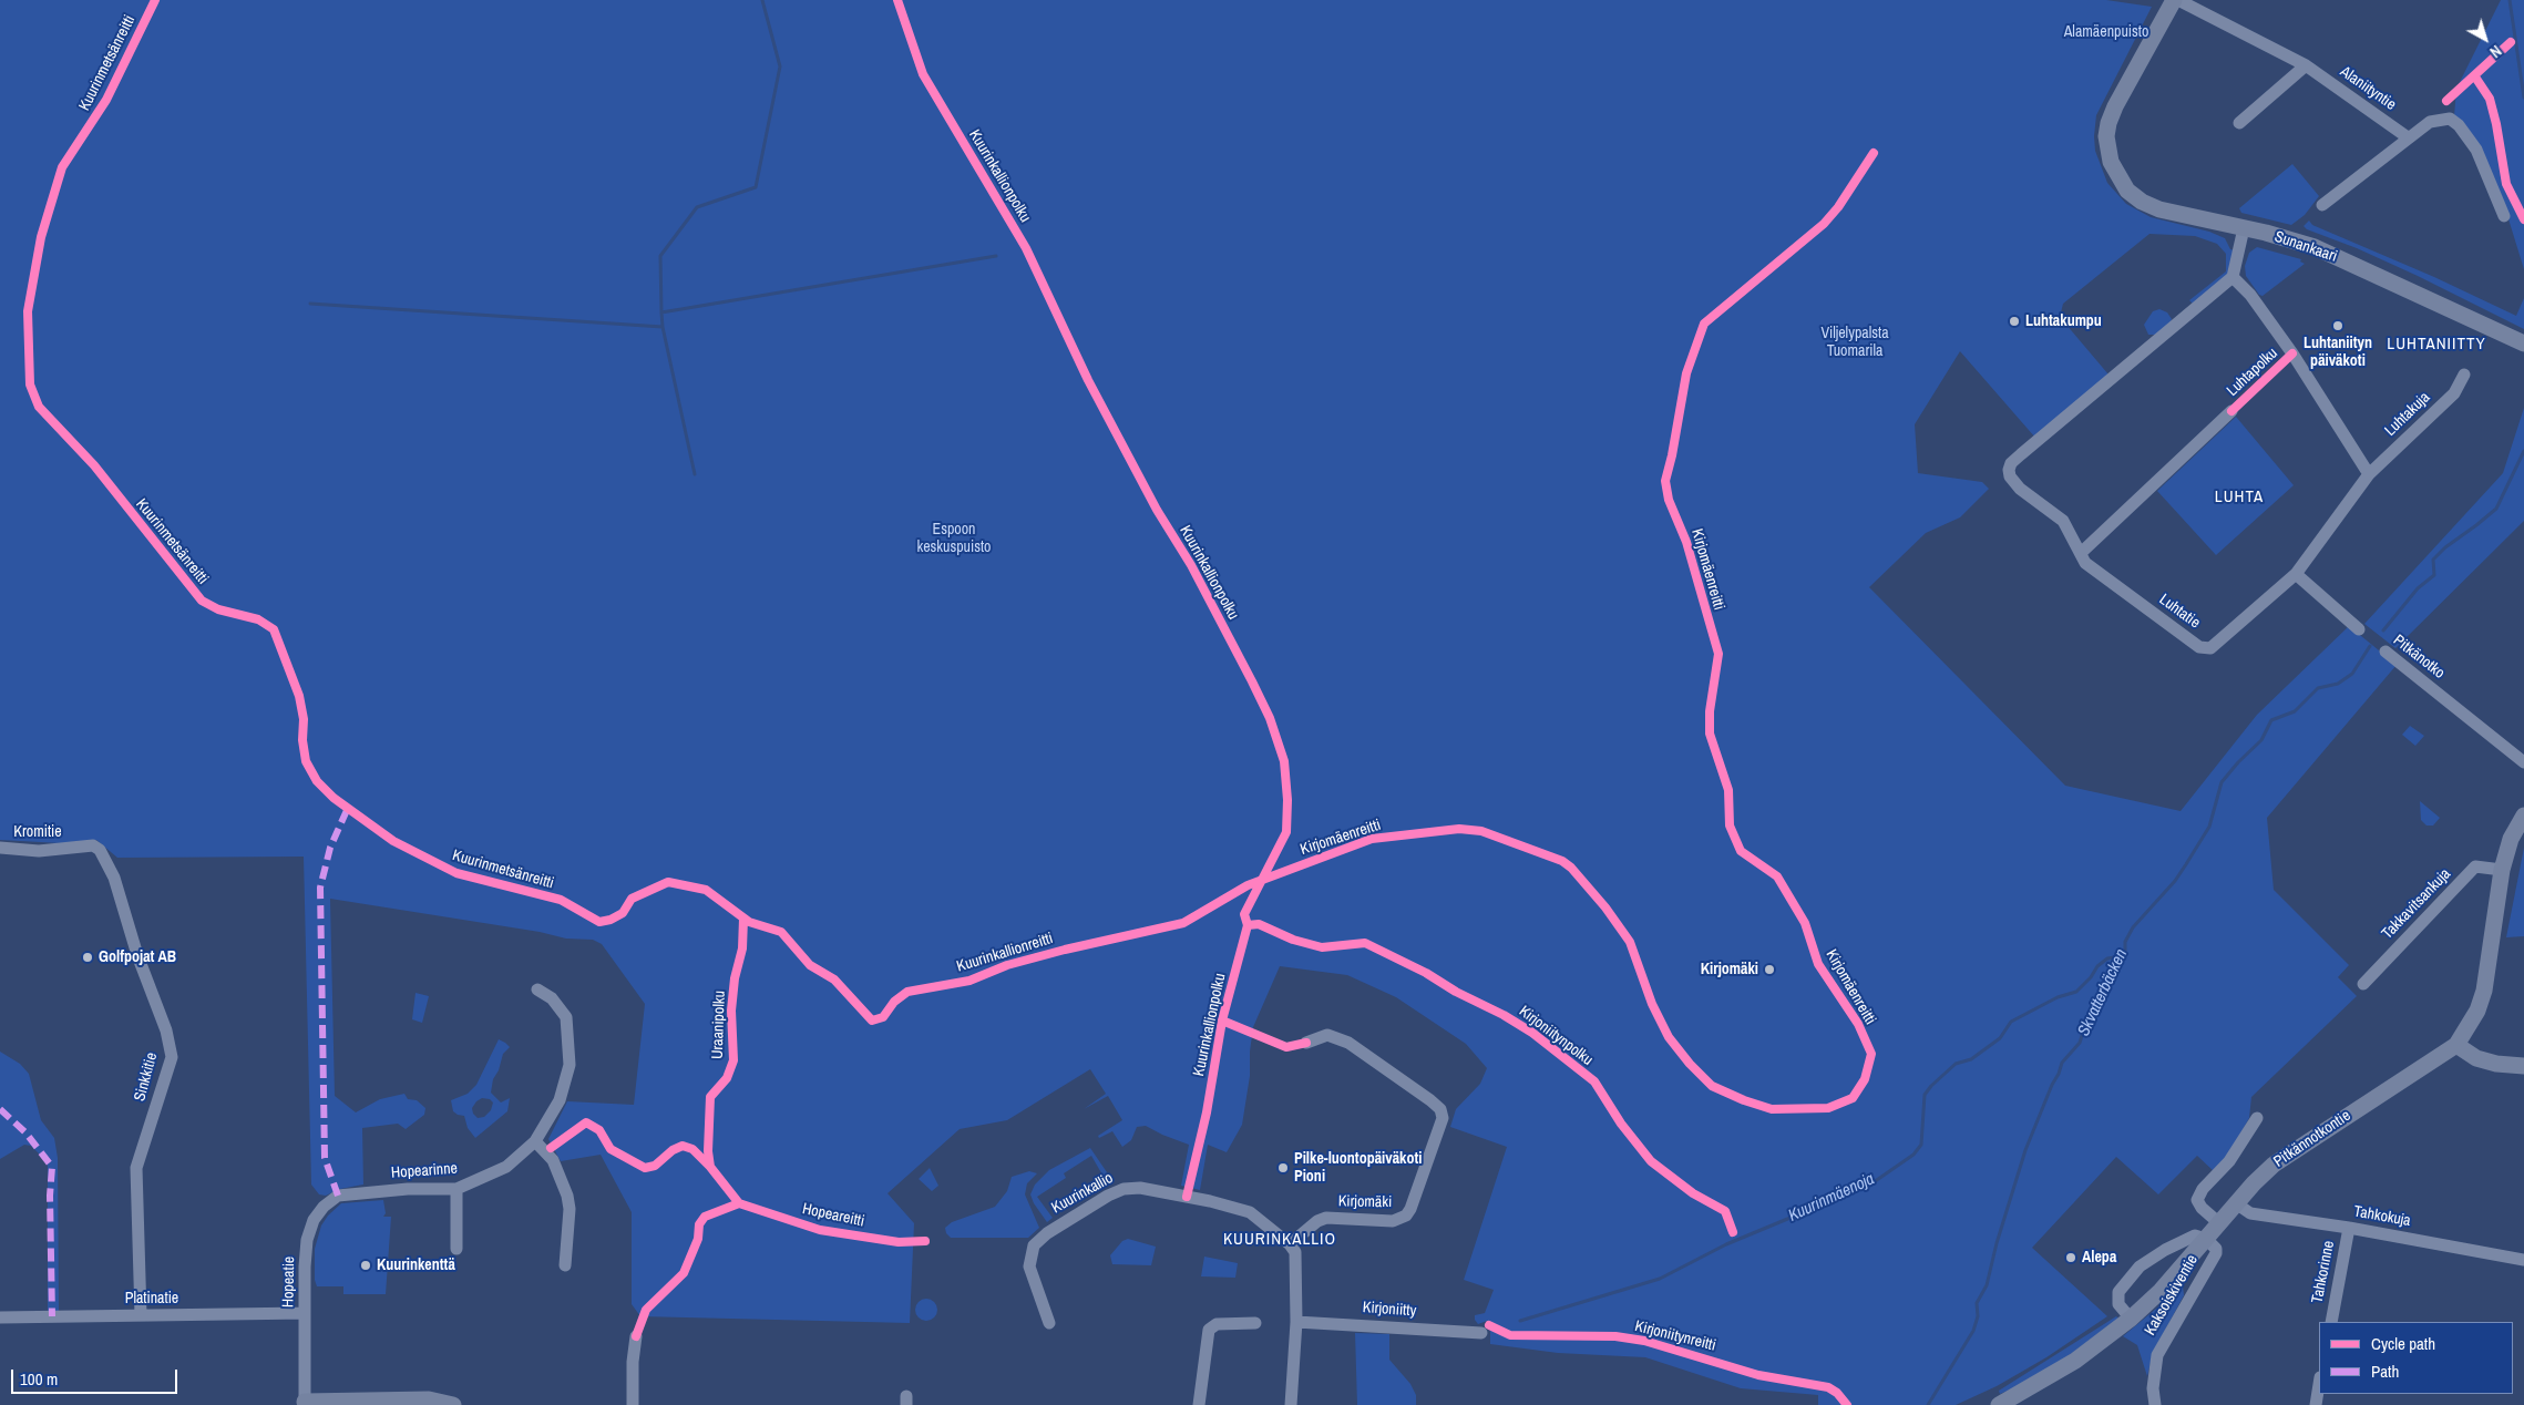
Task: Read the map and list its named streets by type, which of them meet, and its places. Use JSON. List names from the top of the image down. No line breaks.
{"streets":{"street":["Alaniityntie","Sunankaari","Luhtapolku","Luhtakuja","Luhtatie","Pitkänotko","Kromitie","Takkavitsankuja","Sinkkitie","Pitkännotkontie","Hopearinne","Kuurinkallio","Kirjomäki","Tahkokuja","Tahkorinne","Hopeatie","Kaksoiskiventie","Platinatie","Kirjoniitty"],"cycle path":["Kuurinmetsänreitti","Kuurinkallionpolku","Uraanipolku","Kirjoniitynpolku","Hopeareitti","Kirjoniitynreitti"]},"crossings":[["Luhtapolku","Luhtatie"],["Luhtakuja","Luhtatie"],["Kromitie","Sinkkitie"],["Takkavitsankuja","Pitkännotkontie"],["Sinkkitie","Platinatie"],["Pitkännotkontie","Tahkokuja"],["Pitkännotkontie","Kaksoiskiventie"],["Hopearinne","Hopeatie"],["Kuurinkallio","Kirjomäki"],["Tahkokuja","Tahkorinne"],["Hopeatie","Platinatie"]],"districts":["LUHTANIITTY","LUHTA","KUURINKALLIO"],"water":["Skvatterbäcken","Kuurinmäenoja"],"parks":["Alamäenpuisto","Viljelypalsta Tuomarila","Espoon keskuspuisto"],"places":["Luhtakumpu","Luhtaniityn päiväkoti","Golfpojat AB","Kirjomäki","Pilke-luontopäiväkoti Pioni","Alepa","Kuurinkenttä"],"legend":["Cycle path","Path"],"scale_bar":"100 m","north":"bottom right"}
